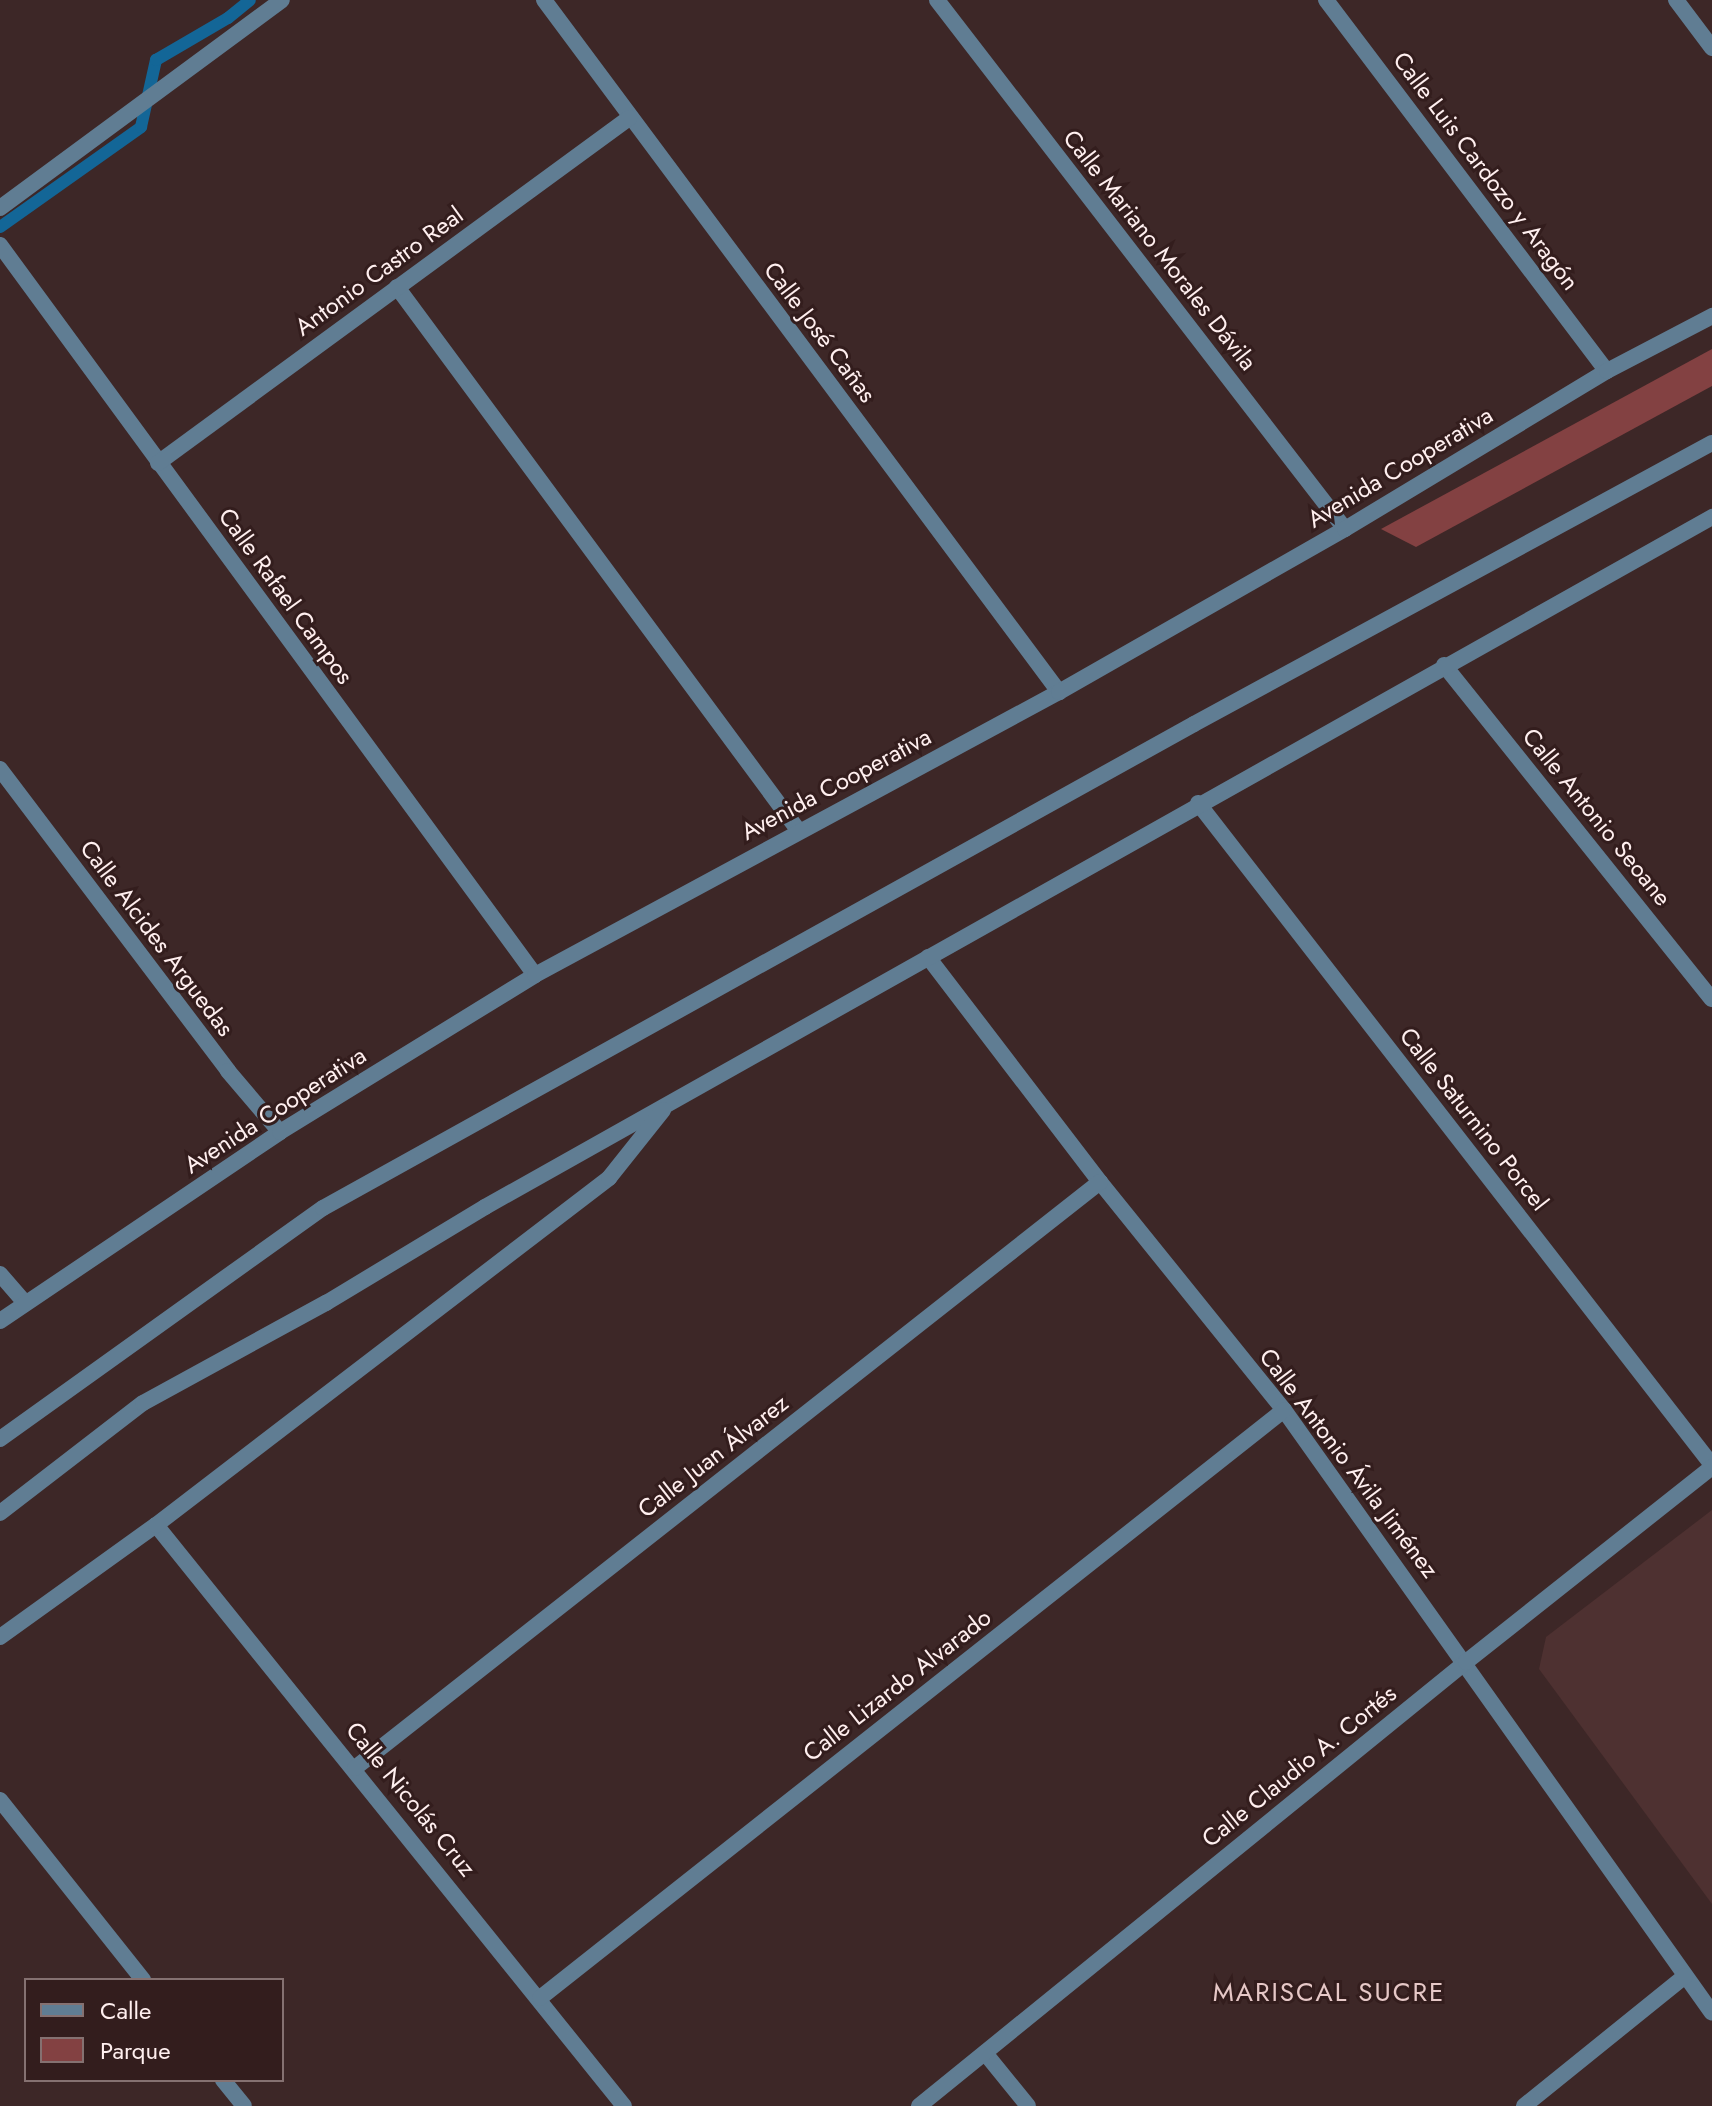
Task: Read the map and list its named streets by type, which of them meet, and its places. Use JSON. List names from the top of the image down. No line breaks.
{"streets":{"street":["Calle Luis Cardozo y Aragón","Calle Mariano Morales Dávila","Antonio Castro Real","Calle José Cañas","Avenida Cooperativa","Calle Rafael Campos","Calle Antonio Seoane","Calle Alcides Arguedas","Calle Saturnino Porcel","Calle Juan Álvarez","Calle Antonio Ávila Jiménez","Calle Lizardo Alvarado","Calle Claudio A. Cortés","Calle Nicolás Cruz"]},"crossings":[["Calle Luis Cardozo y Aragón","Avenida Cooperativa"],["Calle Mariano Morales Dávila","Avenida Cooperativa"],["Antonio Castro Real","Calle José Cañas"],["Antonio Castro Real","Calle Rafael Campos"],["Calle José Cañas","Avenida Cooperativa"],["Avenida Cooperativa","Calle Rafael Campos"],["Avenida Cooperativa","Calle Alcides Arguedas"],["Calle Saturnino Porcel","Calle Claudio A. Cortés"],["Calle Juan Álvarez","Calle Antonio Ávila Jiménez"],["Calle Juan Álvarez","Calle Nicolás Cruz"],["Calle Antonio Ávila Jiménez","Calle Lizardo Alvarado"],["Calle Antonio Ávila Jiménez","Calle Claudio A. Cortés"],["Calle Lizardo Alvarado","Calle Nicolás Cruz"]],"districts":["MARISCAL SUCRE"],"legend":["Calle","Parque"]}
